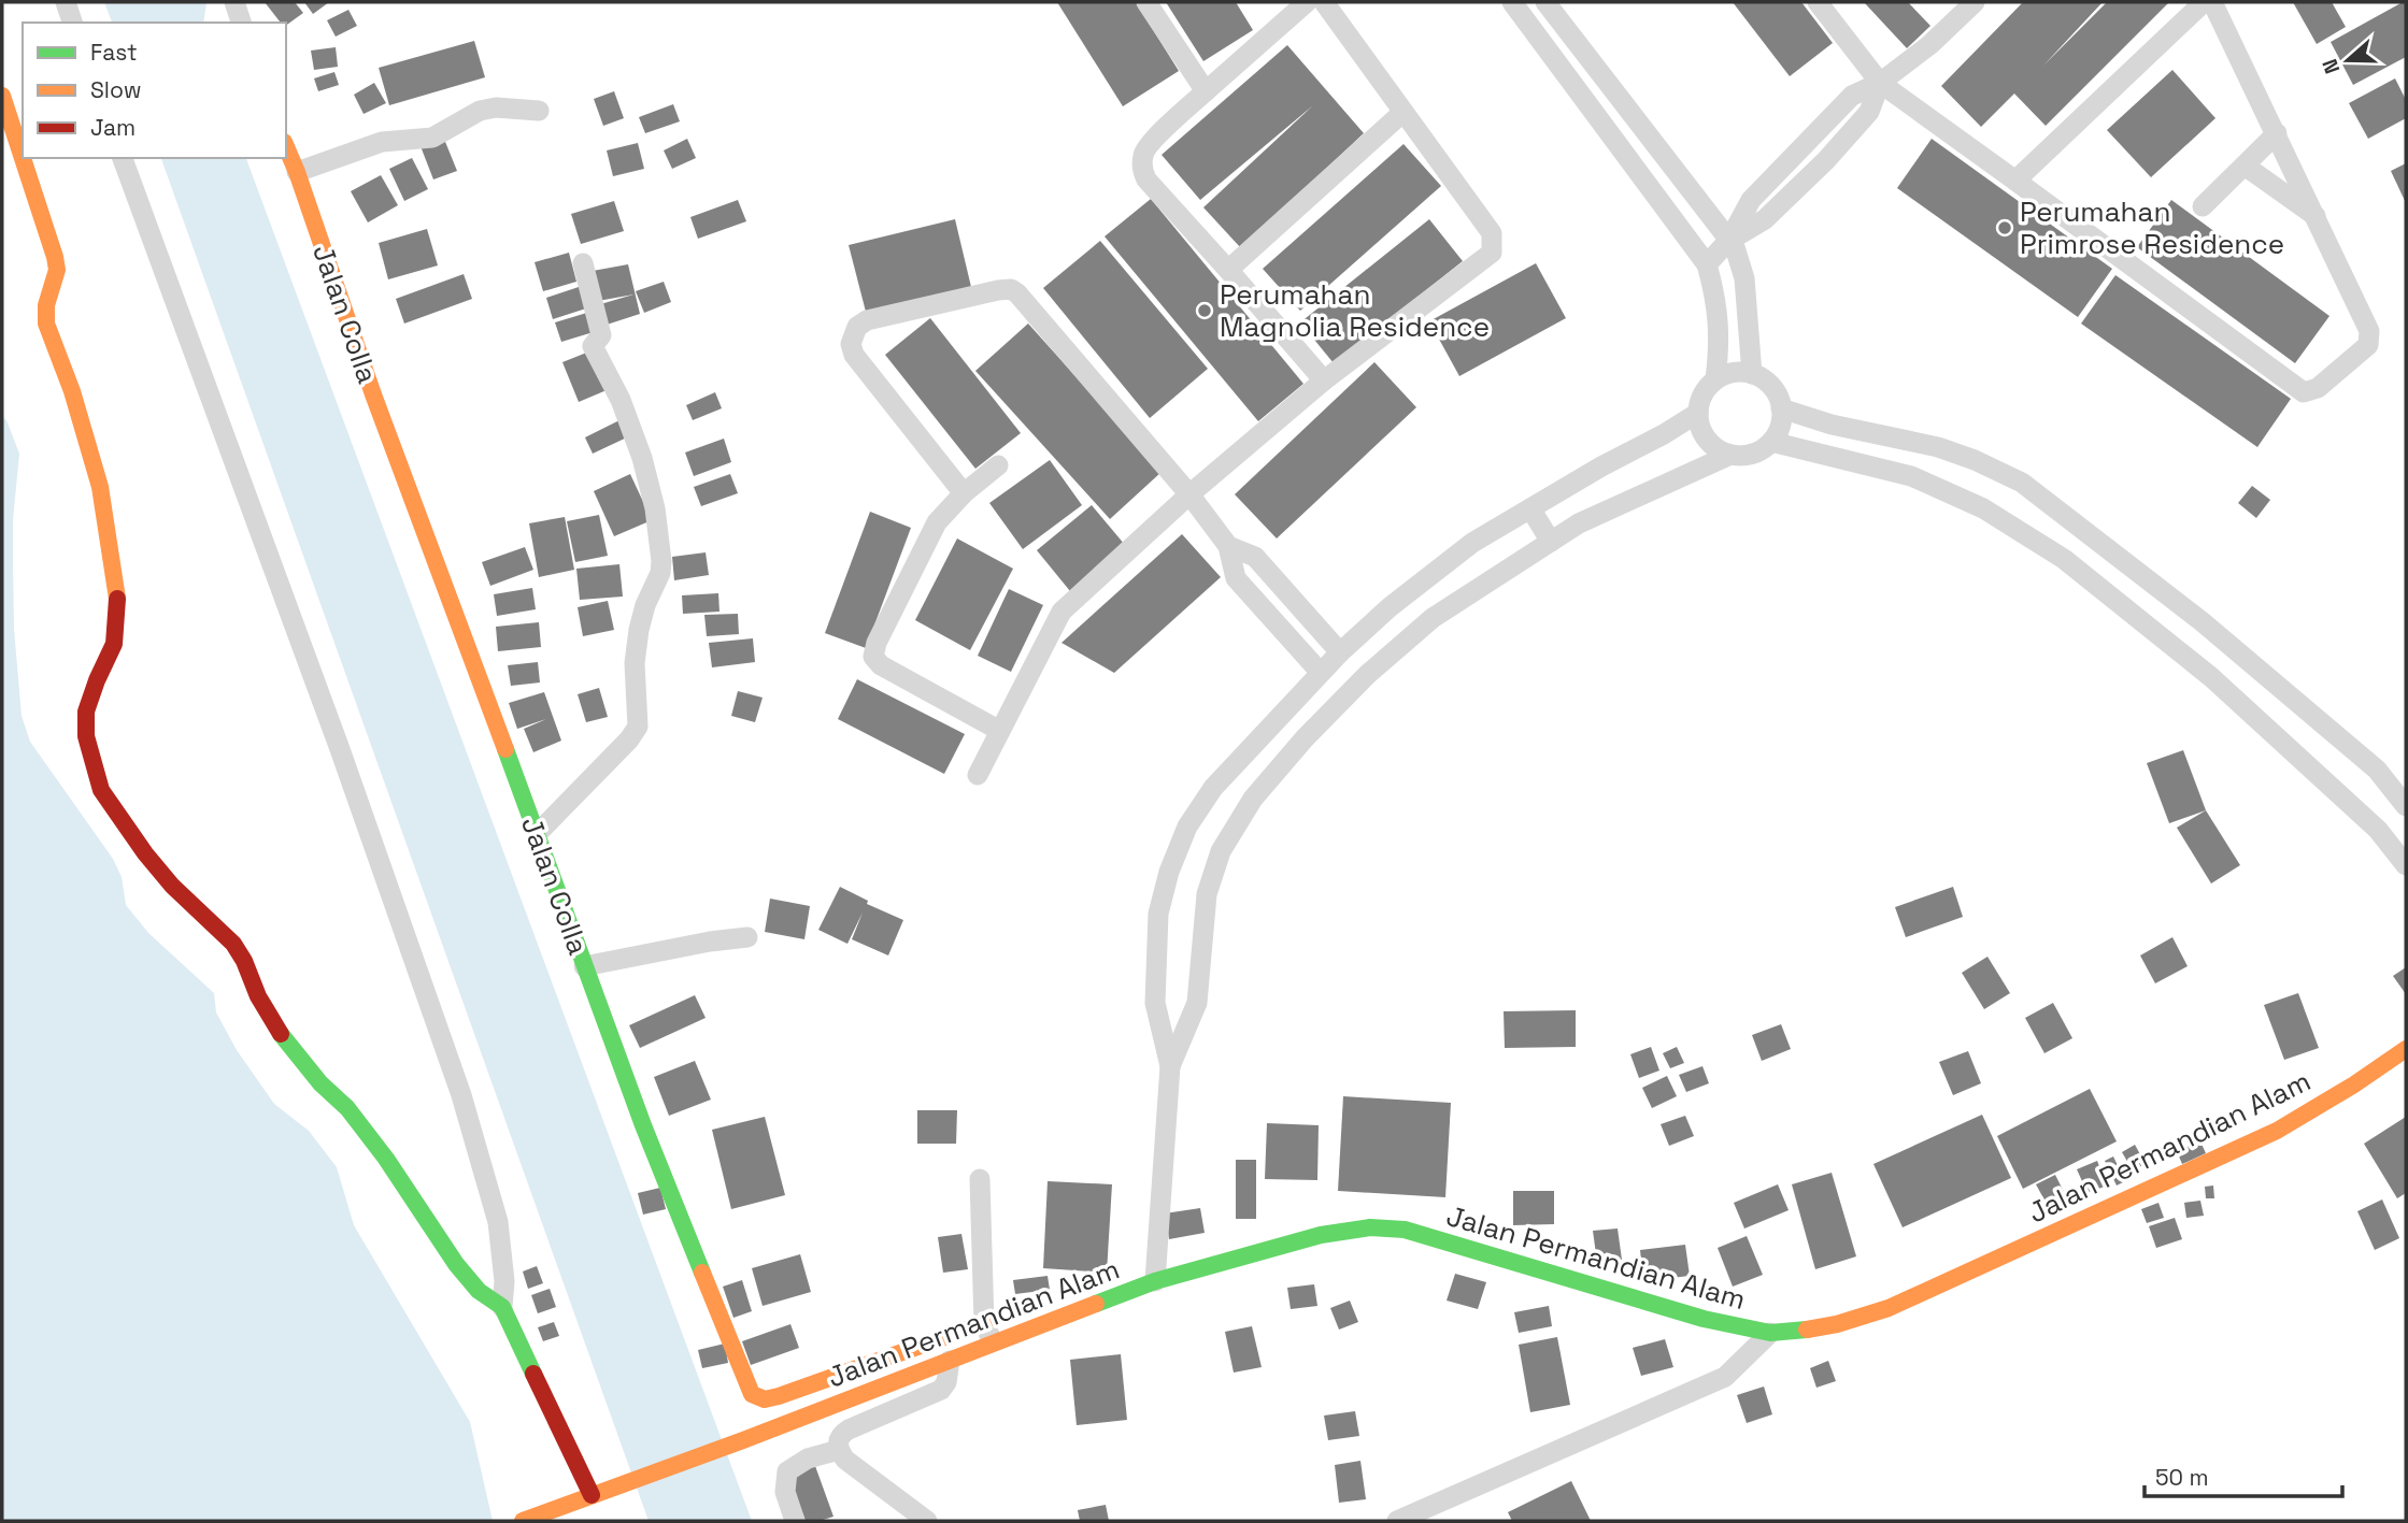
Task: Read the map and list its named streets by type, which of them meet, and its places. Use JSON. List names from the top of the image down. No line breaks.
{"streets":{"street":["Jalan Colla","Jalan Permandian Alam"]},"places":["Perumahan Primrose Residence","Perumahan Magnolia Residence"],"legend":["Fast","Slow","Jam"],"scale_bar":"50 m","north":"left"}
